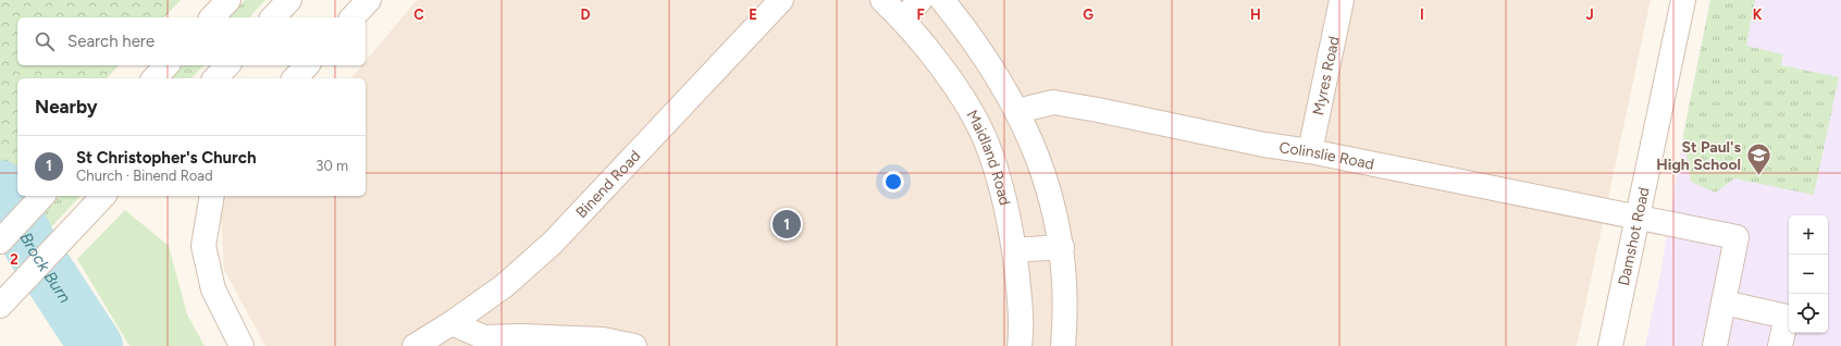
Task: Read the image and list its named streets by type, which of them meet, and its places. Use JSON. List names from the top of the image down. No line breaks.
{"streets":{"street":["Myres Road","Colinslie Road","Maidland Road","Binend Road","Damshot Road"]},"crossings":[["Myres Road","Colinslie Road"],["Colinslie Road","Damshot Road"]],"water":["Brock Burn"],"places":{"school or university":["St Paul's High School"]},"page":{"search":"Search here","heading":"Nearby","list":[{"mark":"1","name":"St Christopher's Church","note":"Church · Binend Road","value":"30 m"}],"pins":"1","map_buttons":["+","−"]},"grid":{"columns":["C","D","E","F","G","H","I","J","K"],"rows":["2"]}}
